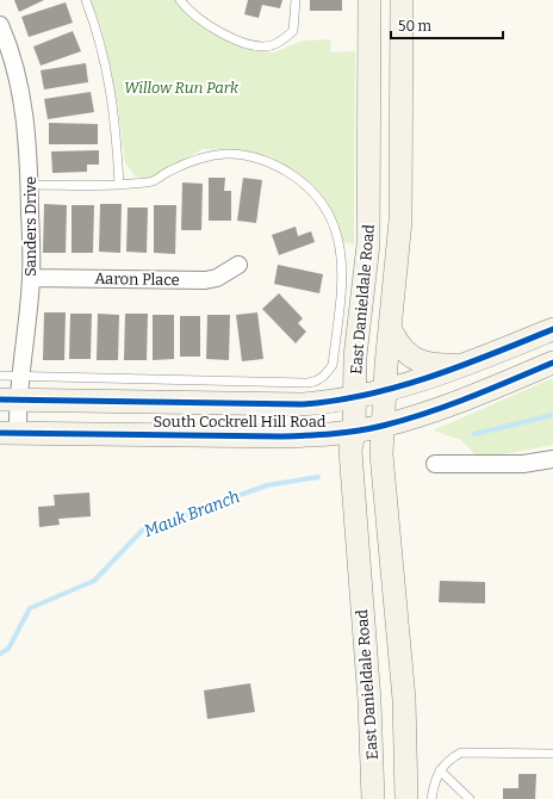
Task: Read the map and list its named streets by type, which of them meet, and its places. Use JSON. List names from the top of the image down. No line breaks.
{"streets":{"main road":["East Danieldale Road","South Cockrell Hill Road"],"street":["Sanders Drive","Aaron Place"]},"crossings":[["Sanders Drive","Aaron Place"],["Sanders Drive","South Cockrell Hill Road"],["East Danieldale Road","South Cockrell Hill Road"]],"water":["Mauk Branch"],"parks":["Willow Run Park"],"scale_bar":"50 m"}
